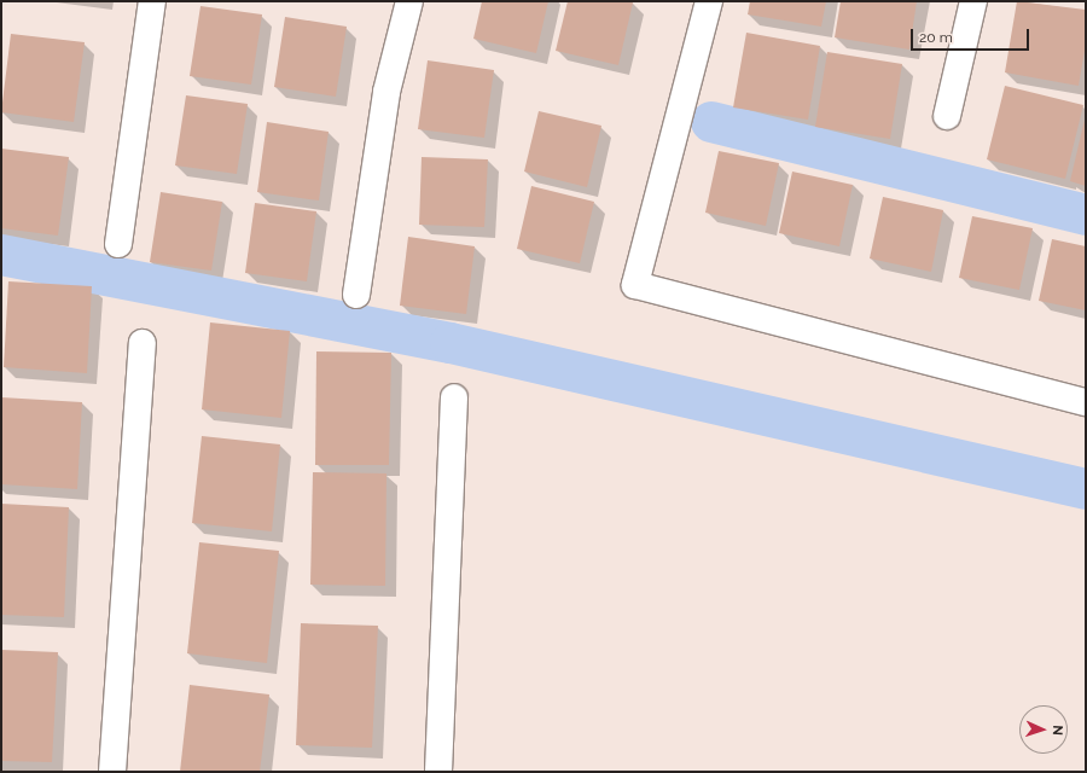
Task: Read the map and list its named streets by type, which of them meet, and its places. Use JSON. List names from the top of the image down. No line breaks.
{"scale_bar":"20 m","north":"right"}
